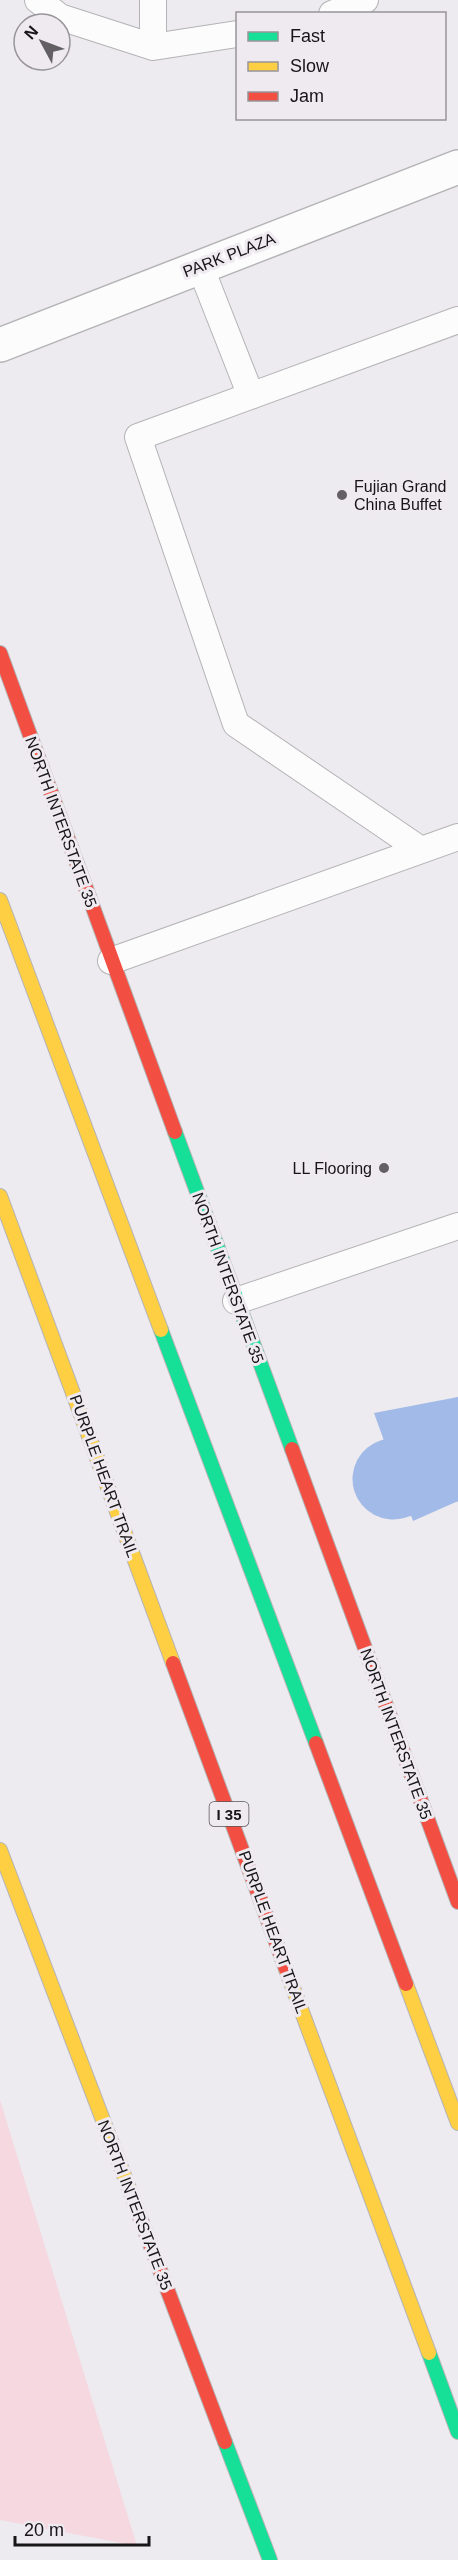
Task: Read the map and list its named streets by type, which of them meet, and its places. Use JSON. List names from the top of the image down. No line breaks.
{"streets":{"main road":["NORTH INTERSTATE 35","PURPLE HEART TRAIL","I 35"],"street":["PARK PLAZA"]},"places":["Fujian Grand China Buffet","LL Flooring"],"legend":["Fast","Slow","Jam"],"scale_bar":"20 m","north":"top left"}
